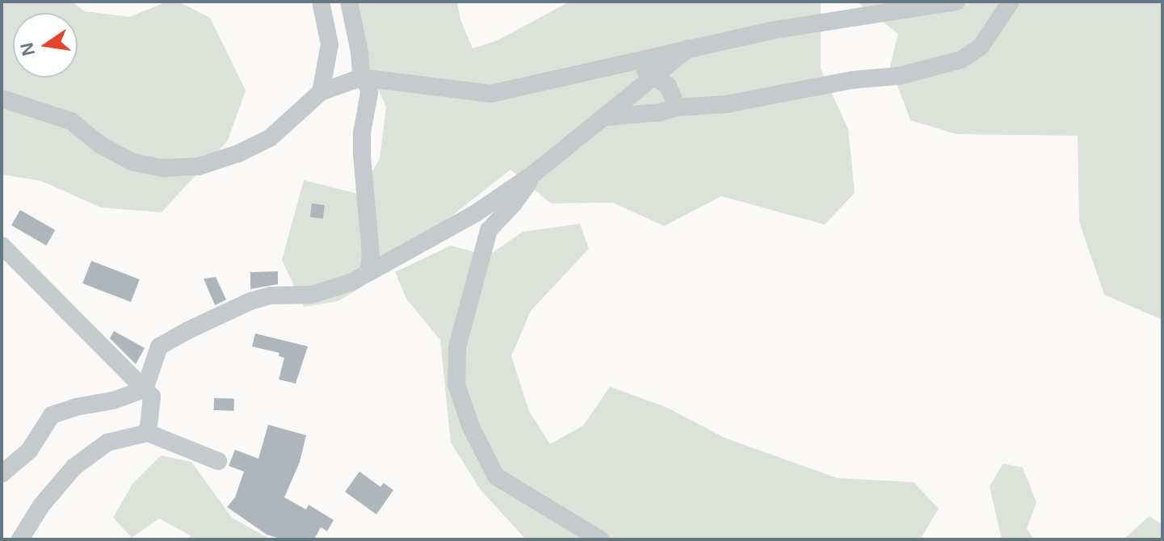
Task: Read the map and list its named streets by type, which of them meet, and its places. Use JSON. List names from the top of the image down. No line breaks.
{"north":"left"}
